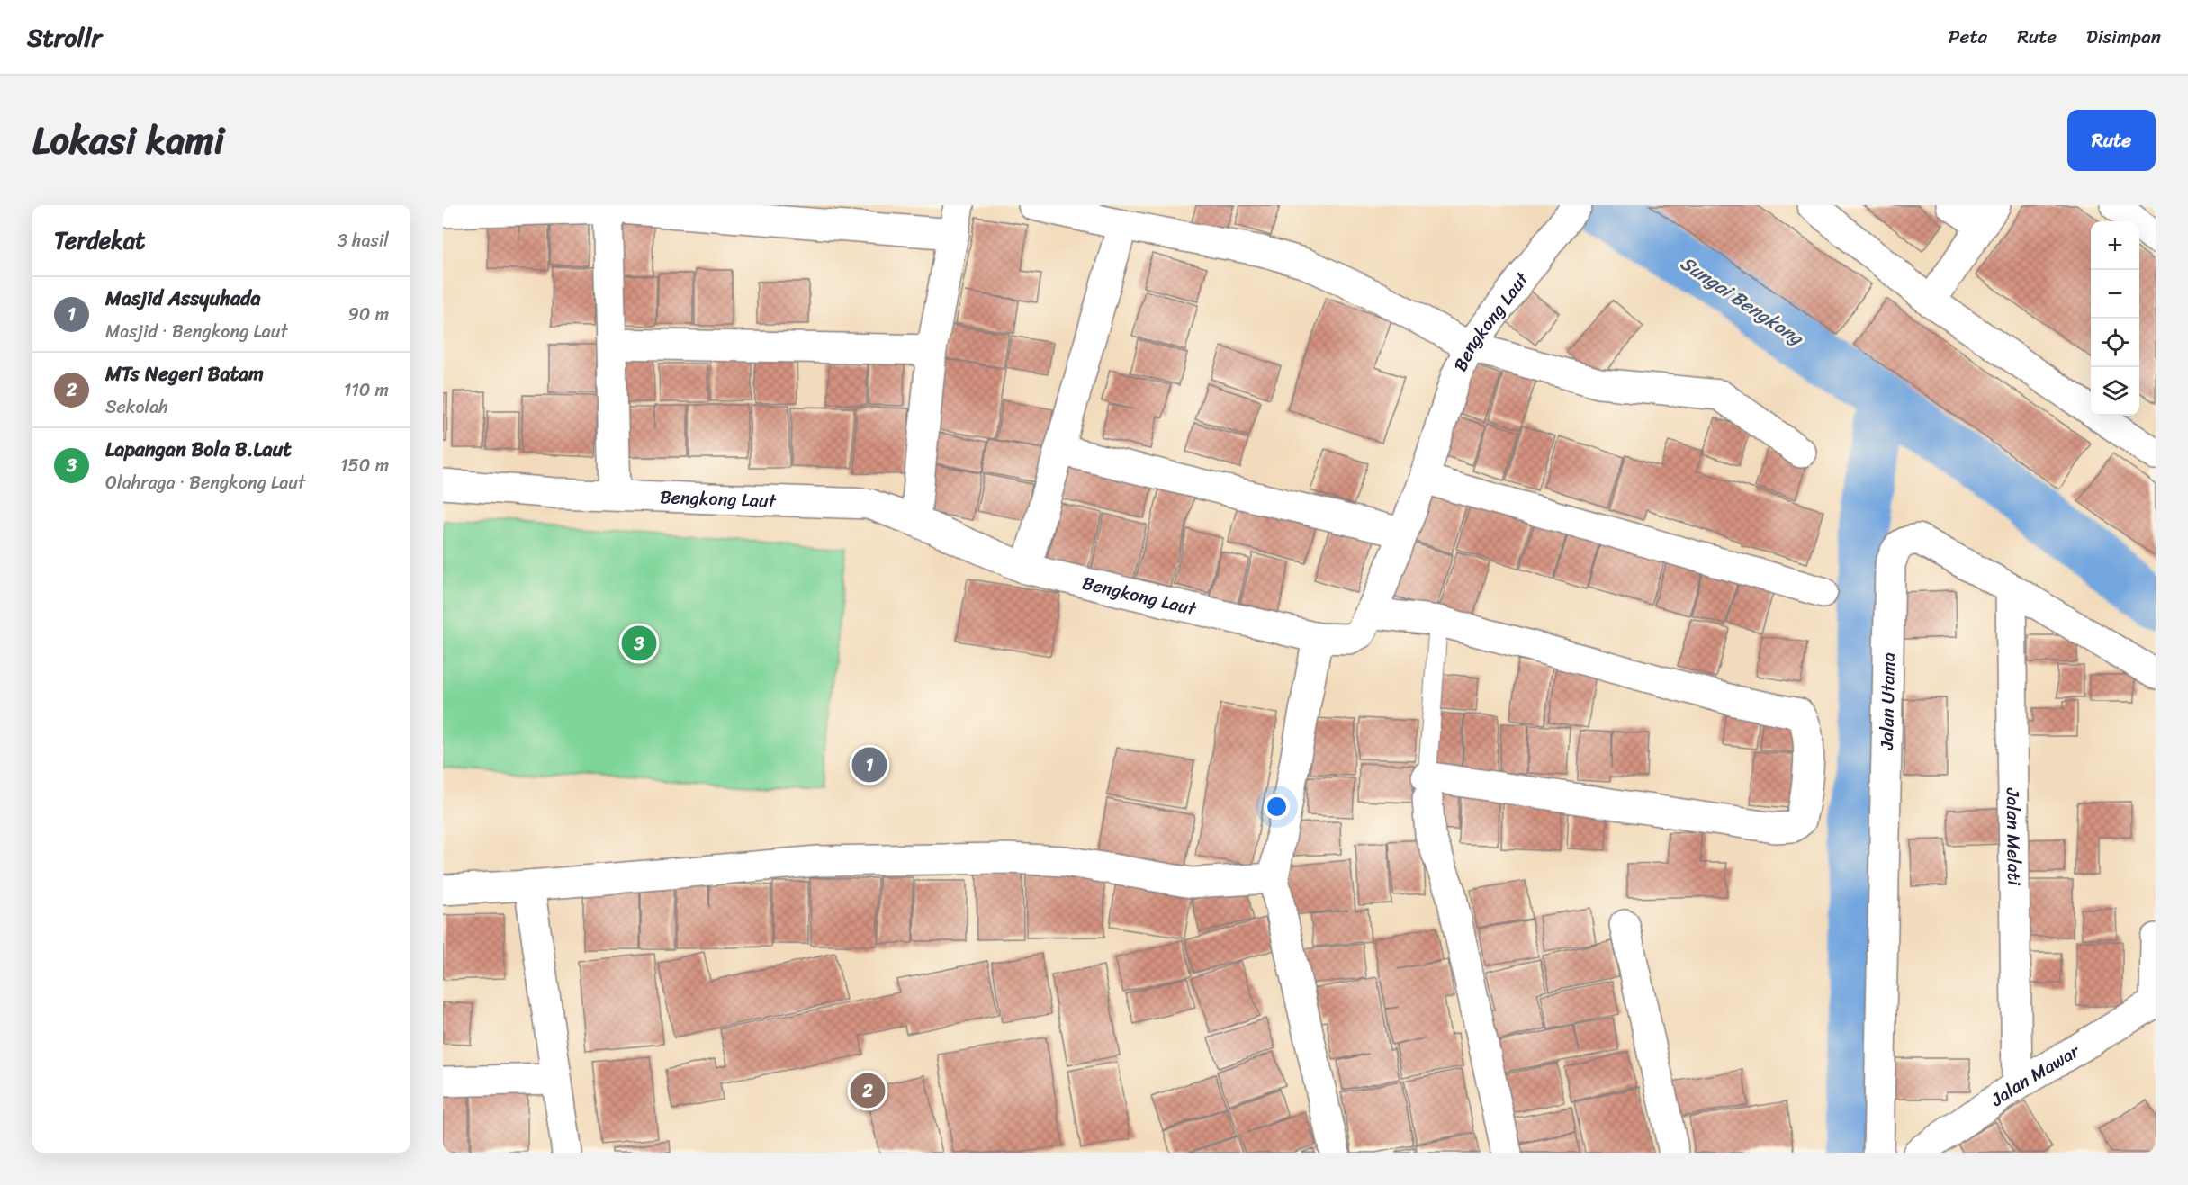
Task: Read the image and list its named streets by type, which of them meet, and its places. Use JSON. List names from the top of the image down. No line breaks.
{"streets":{"street":["Bengkong Laut","Jalan Utama","Jalan Melati","Jalan Mawar"]},"crossings":[["Jalan Utama","Jalan Melati"],["Jalan Melati","Jalan Mawar"]],"water":["Sungai Bengkong"],"page":{"header":"Strollr","nav":["Peta","Rute","Disimpan"],"title":"Lokasi kami","buttons":"Rute","heading":["Terdekat","3 hasil"],"map_buttons":["+","−"],"list":[{"mark":"1","name":"Masjid Assyuhada","note":"Masjid · Bengkong Laut","value":"90 m"},{"mark":"2","name":"MTs Negeri Batam","note":"Sekolah","value":"110 m"},{"mark":"3","name":"Lapangan Bola B.Laut","note":"Olahraga · Bengkong Laut","value":"150 m"}],"pins":["3","1","2"]}}
